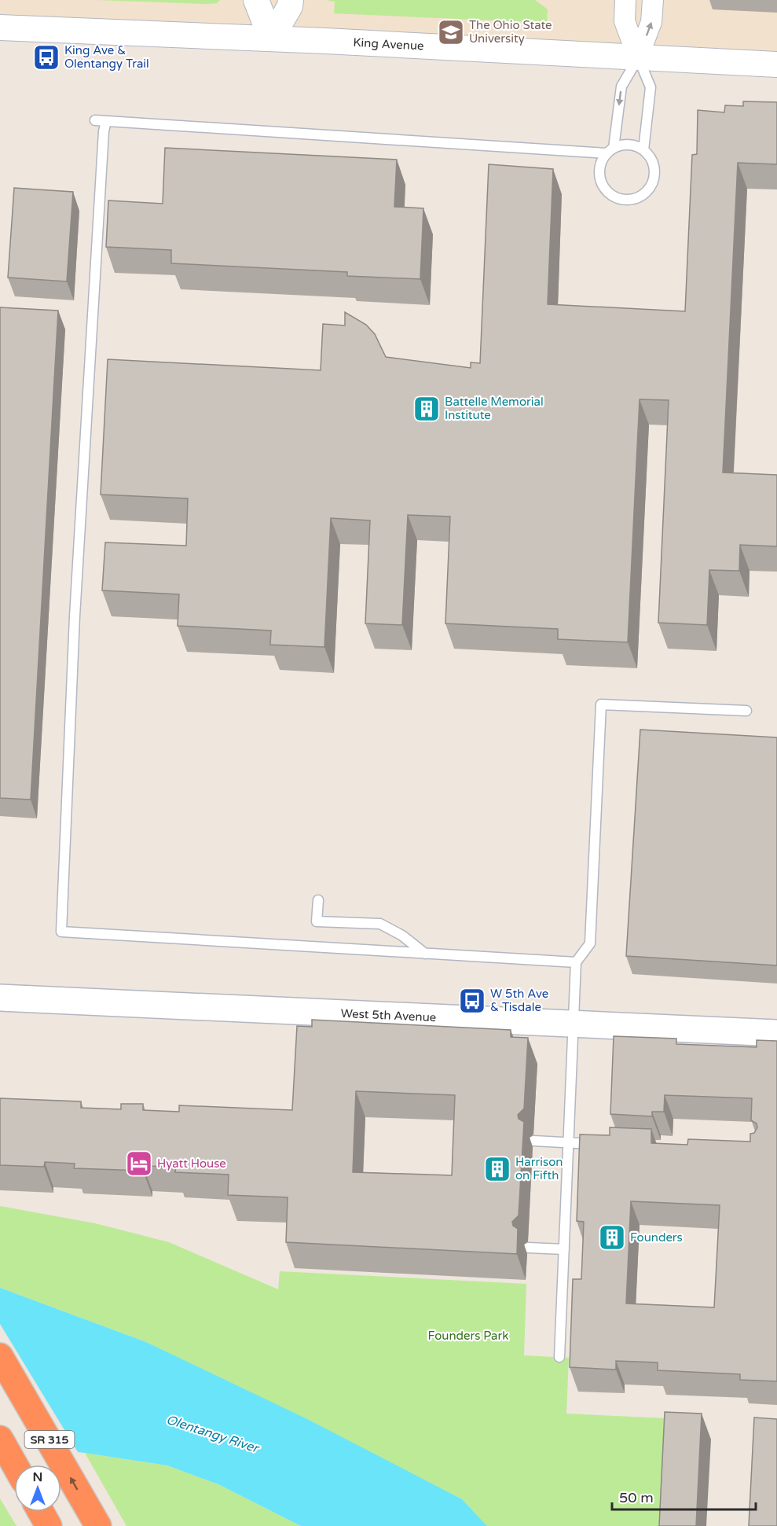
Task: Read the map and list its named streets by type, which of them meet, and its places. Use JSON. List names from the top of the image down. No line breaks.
{"streets":{"highway":["SR 315"],"main road":["West 5th Avenue"],"street":["King Avenue"]},"water":["Olentangy River"],"parks":["Founders Park"],"places":{"school or university":["The Ohio State University"],"bus stop":["King Ave & Olentangy Trail","W 5th Ave & Tisdale"],"building":["Battelle Memorial Institute","Harrison on Fifth","Founders"],"hotel":["Hyatt House"]},"scale_bar":"50 m","north":"top"}
